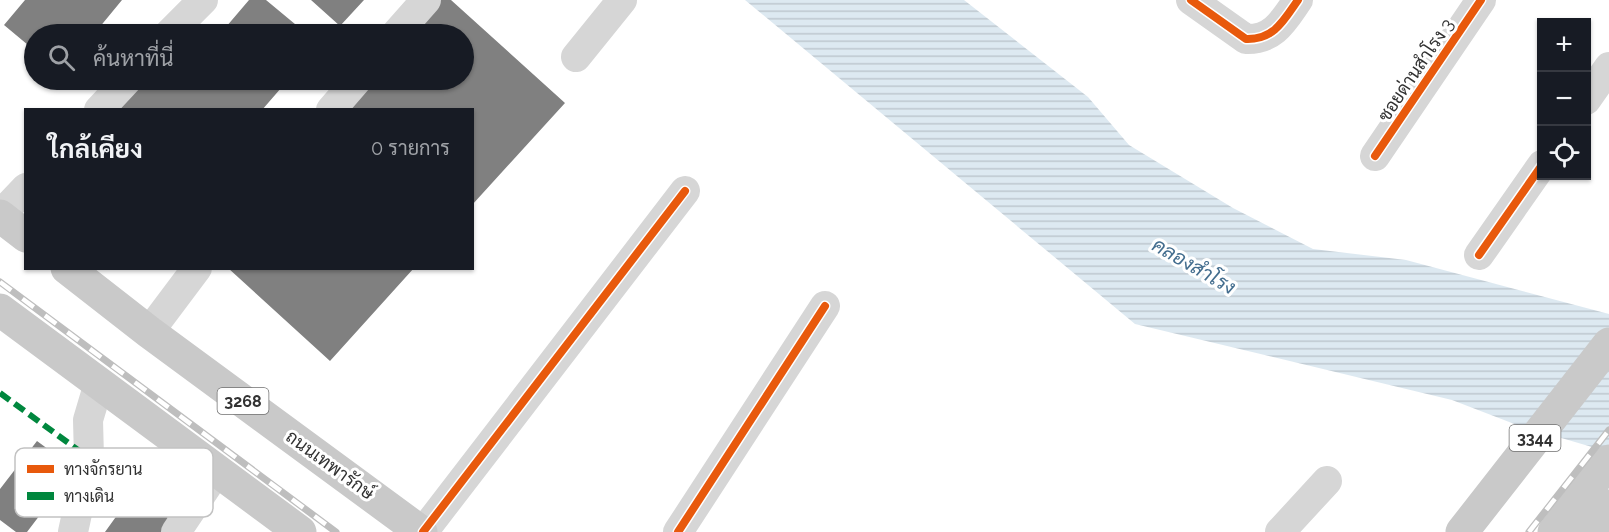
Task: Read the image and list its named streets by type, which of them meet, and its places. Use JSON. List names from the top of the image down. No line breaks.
{"streets":{"main road":["3268","3344","ถนนเทพารักษ์"],"street":["ซอยด่านสำโรง 3"]},"water":["คลองสำโรง"],"legend":["ทางจักรยาน","ทางเดิน"],"page":{"map_buttons":["+","−"],"search":"ค้นหาที่นี่","heading":["ใกล้เคียง","0 รายการ"]}}
